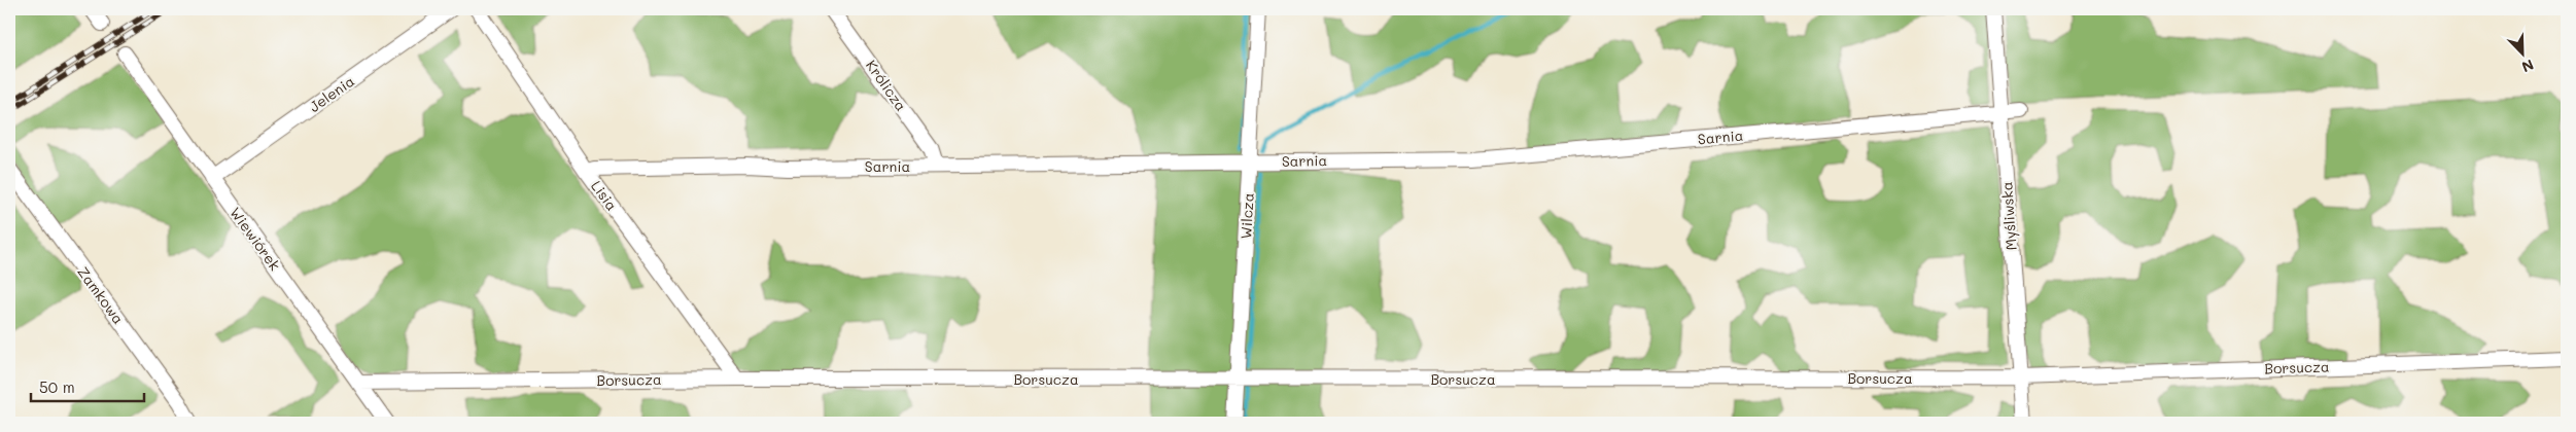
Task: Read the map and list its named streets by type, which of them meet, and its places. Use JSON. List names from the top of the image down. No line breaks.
{"streets":{"street":["Królicza","Jelenia","Sarnia","Lisia","Wilcza","Myśliwska","Wiewiórek","Zamkowa","Borsucza"]},"crossings":[["Królicza","Sarnia"],["Jelenia","Wiewiórek"],["Sarnia","Lisia"],["Sarnia","Wilcza"],["Sarnia","Myśliwska"],["Lisia","Borsucza"],["Wilcza","Borsucza"],["Myśliwska","Borsucza"],["Wiewiórek","Borsucza"]],"scale_bar":"50 m","north":"bottom right"}
